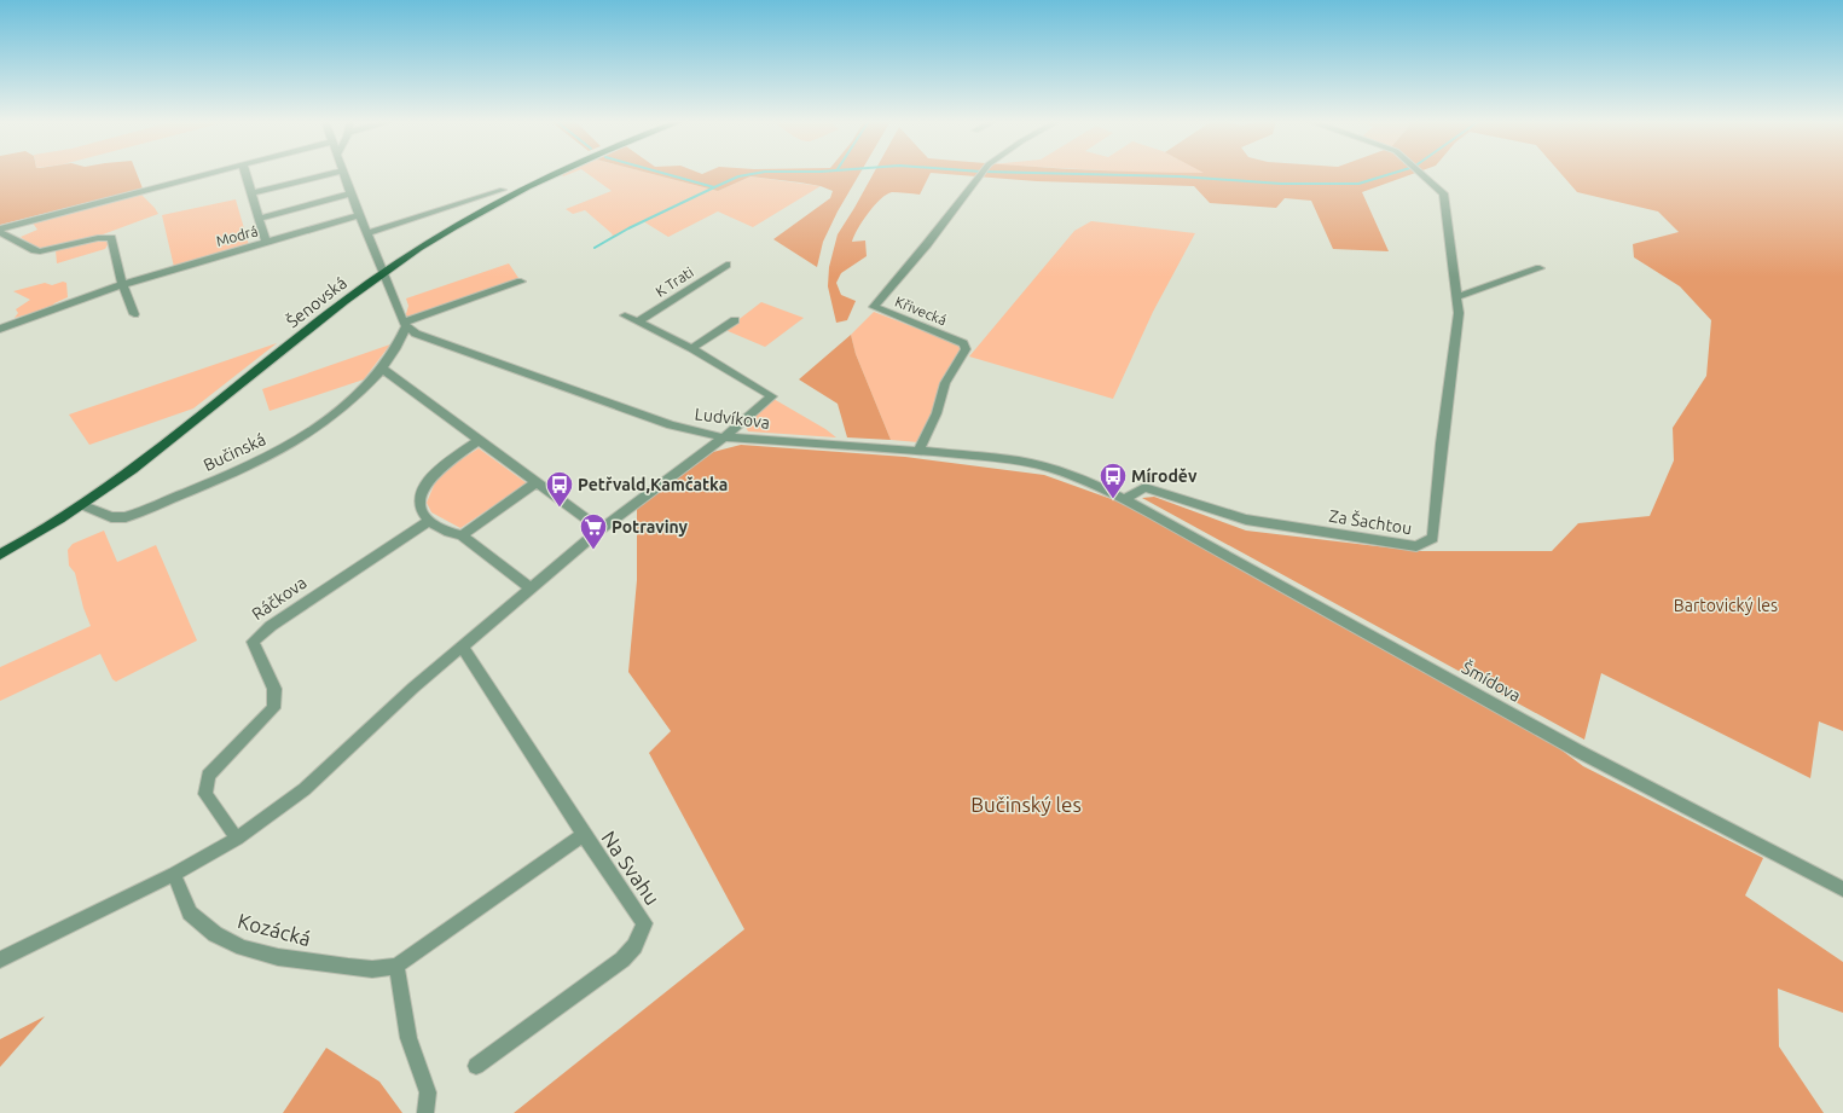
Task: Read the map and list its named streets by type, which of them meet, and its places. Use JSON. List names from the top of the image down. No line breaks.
{"streets":{"main road":["Šenovská"],"street":["Modrá","K Trati","Křivecká","Ludvíkova","Bučinská","Za Šachtou","Ráčkova","Šmídova","Na Svahu","Kozácká"]},"crossings":[["Šenovská","Bučinská"],["Křivecká","Ludvíkova"],["Ludvíkova","Bučinská"],["Ludvíkova","Za Šachtou"],["Ludvíkova","Šmídova"],["Za Šachtou","Šmídova"],["Na Svahu","Kozácká"]],"parks":["Bartovický les","Bučinský les"],"places":{"bus stop":["Míroděv","Petřvald,Kamčatka"],"supermarket":["Potraviny"]}}
